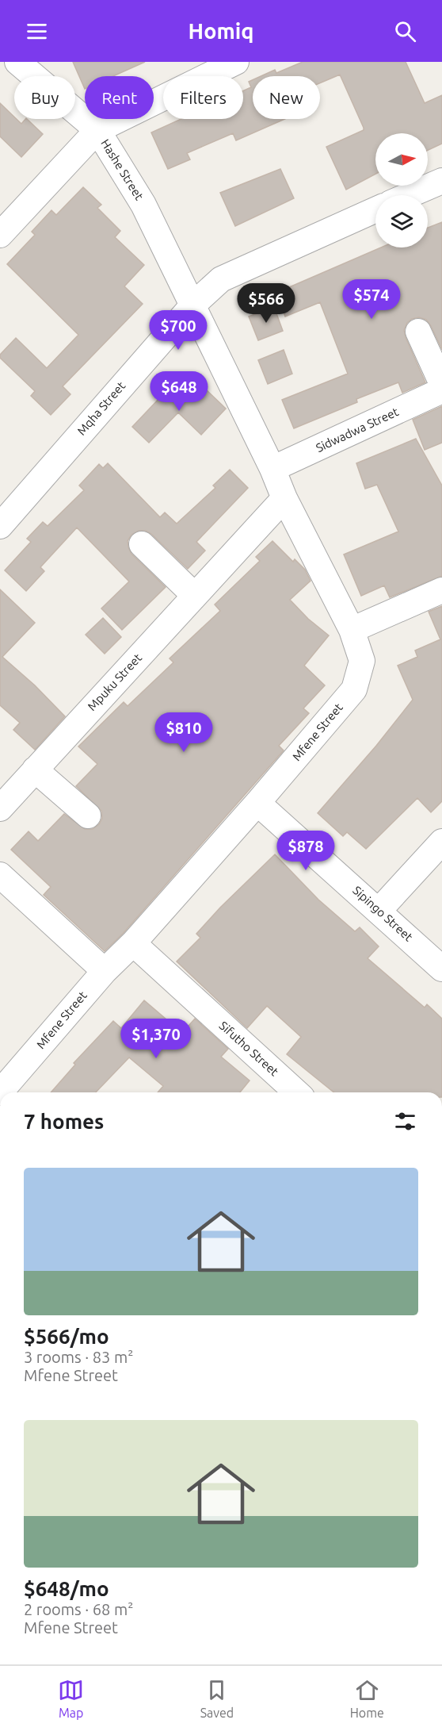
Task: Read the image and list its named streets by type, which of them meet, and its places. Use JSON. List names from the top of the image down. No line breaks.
{"streets":{"street":["Hashe Street","Mqha Street","Sidwadwa Street","Mpuku Street","Mfene Street","Sipingo Street","Sifutho Street"]},"crossings":[["Hashe Street","Mqha Street"],["Hashe Street","Mfene Street"],["Mqha Street","Mfene Street"],["Sidwadwa Street","Mfene Street"],["Mpuku Street","Mfene Street"],["Mfene Street","Sipingo Street"],["Mfene Street","Sifutho Street"]],"north":"right","page":{"header":"Homiq","chip":["Buy","Rent","Filters","New"],"price":["$574","$566","$700","$648","$810","$878","$1,370"],"heading":"7 homes","list":[{"name":"$566/mo","note":"3 rooms · 83 m² · Mfene Street"},{"name":"$648/mo","note":"2 rooms · 68 m² · Mfene Street"}],"tabs":["Map","Saved","Home"]}}
